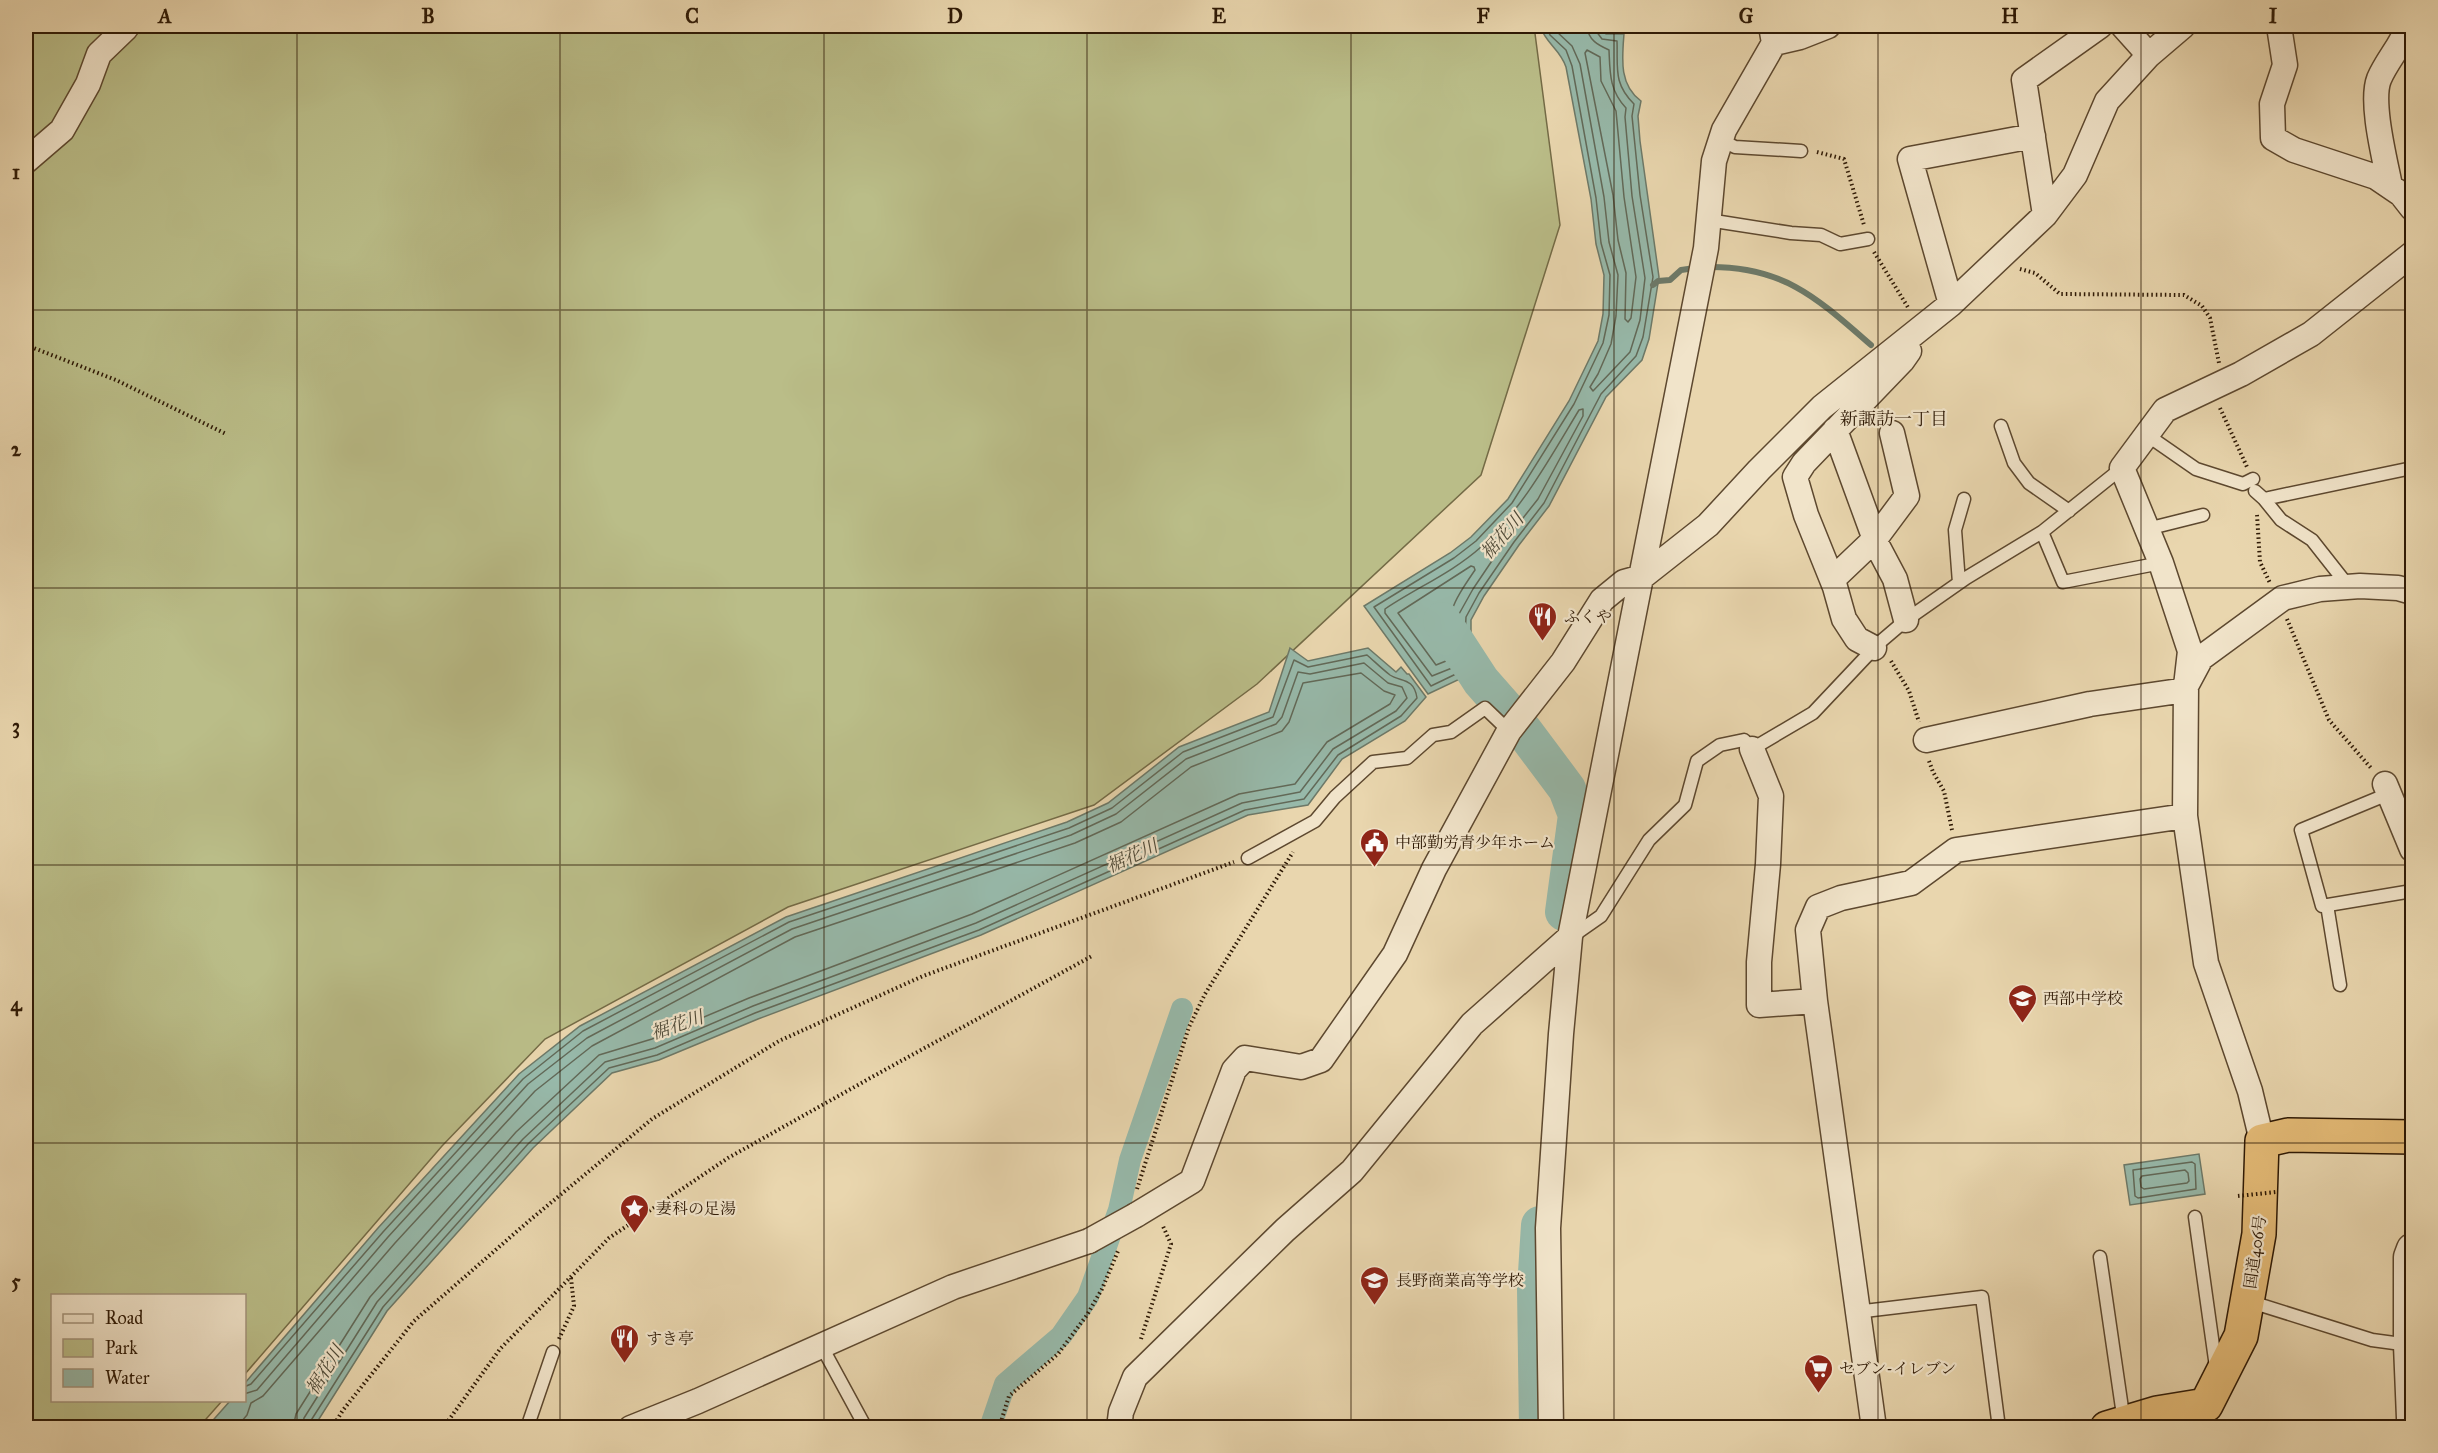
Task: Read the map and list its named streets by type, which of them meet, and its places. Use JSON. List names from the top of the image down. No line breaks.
{"streets":{"highway":["国道406号"]},"districts":["新諏訪一丁目"],"water":["裾花川"],"places":{"restaurant":["ふくや","すき亭"],"public building":["中部勤労青少年ホーム"],"school or university":["西部中学校","長野商業高等学校"],"place":["妻科の足湯"],"supermarket":["セブン-イレブン"]},"legend":["Road","Park","Water"],"grid":{"columns":["A","B","C","D","E","F","G","H","I"],"rows":["1","2","3","4","5"]}}
